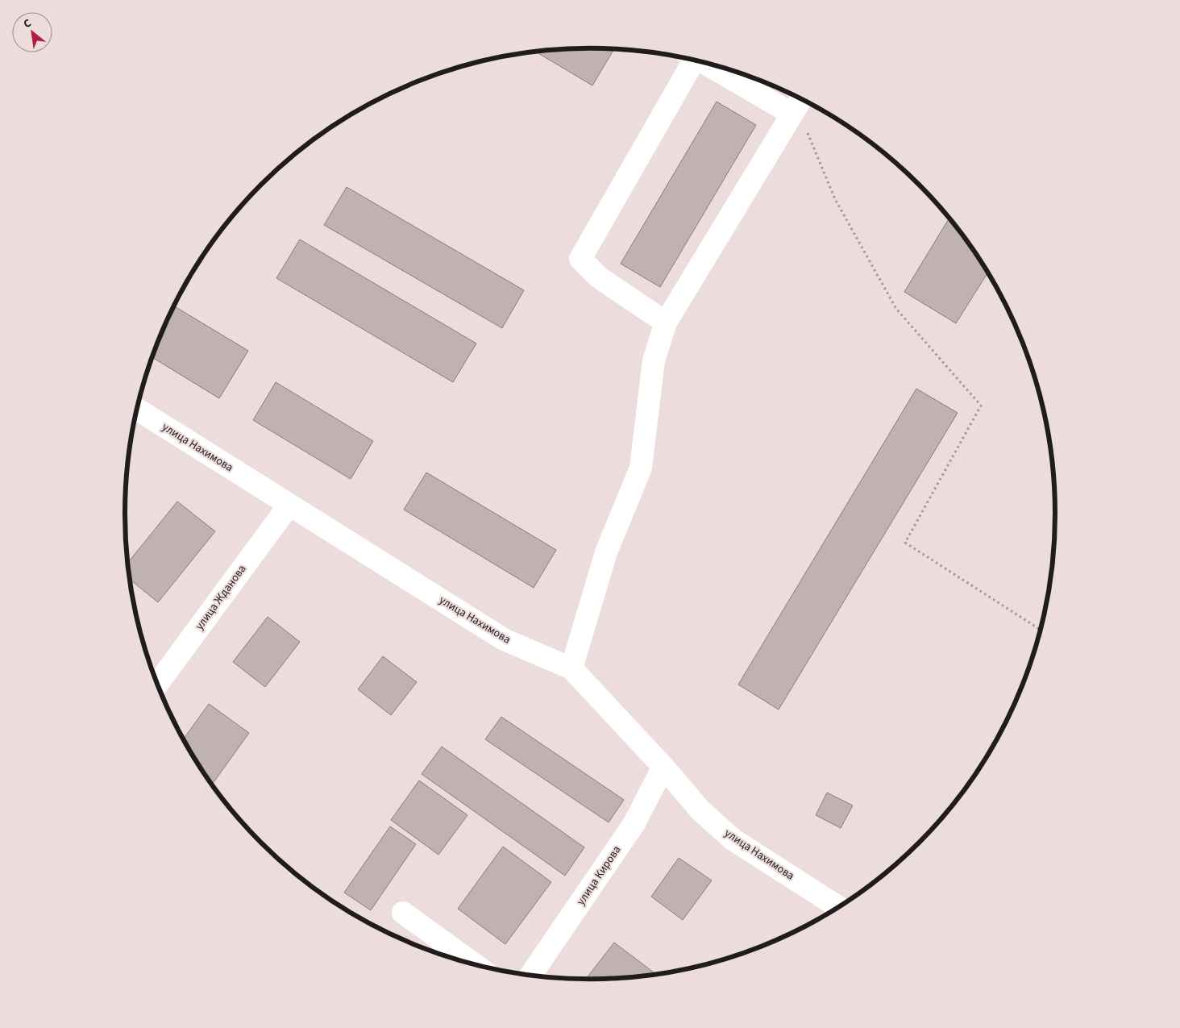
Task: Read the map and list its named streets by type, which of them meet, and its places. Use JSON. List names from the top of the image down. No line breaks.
{"streets":{"street":["улица Нахимова","улица Жданова","улица Кирова"]},"crossings":[["улица Нахимова","улица Жданова"],["улица Нахимова","улица Кирова"]],"north":"top left"}
